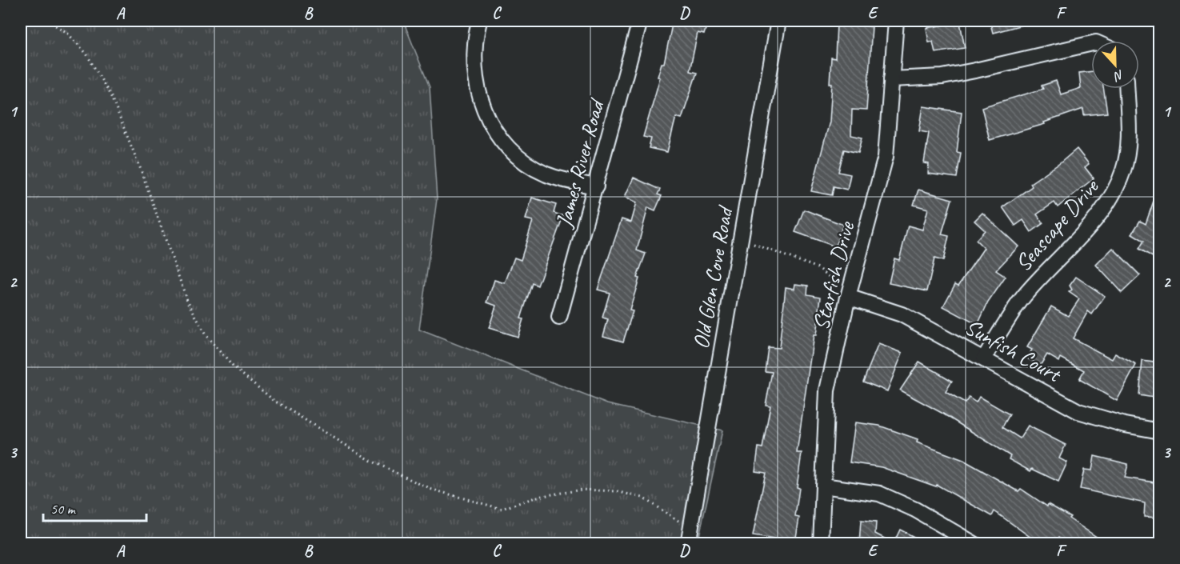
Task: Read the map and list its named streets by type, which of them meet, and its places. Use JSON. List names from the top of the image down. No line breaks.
{"streets":{"street":["James River Road","Seascape Drive","Starfish Drive","Old Glen Cove Road","Sunfish Court"]},"crossings":[["Seascape Drive","Sunfish Court"],["Starfish Drive","Sunfish Court"]],"scale_bar":"50 m","north":"bottom","grid":{"columns":["A","B","C","D","E","F"],"rows":["1","2","3"]}}
